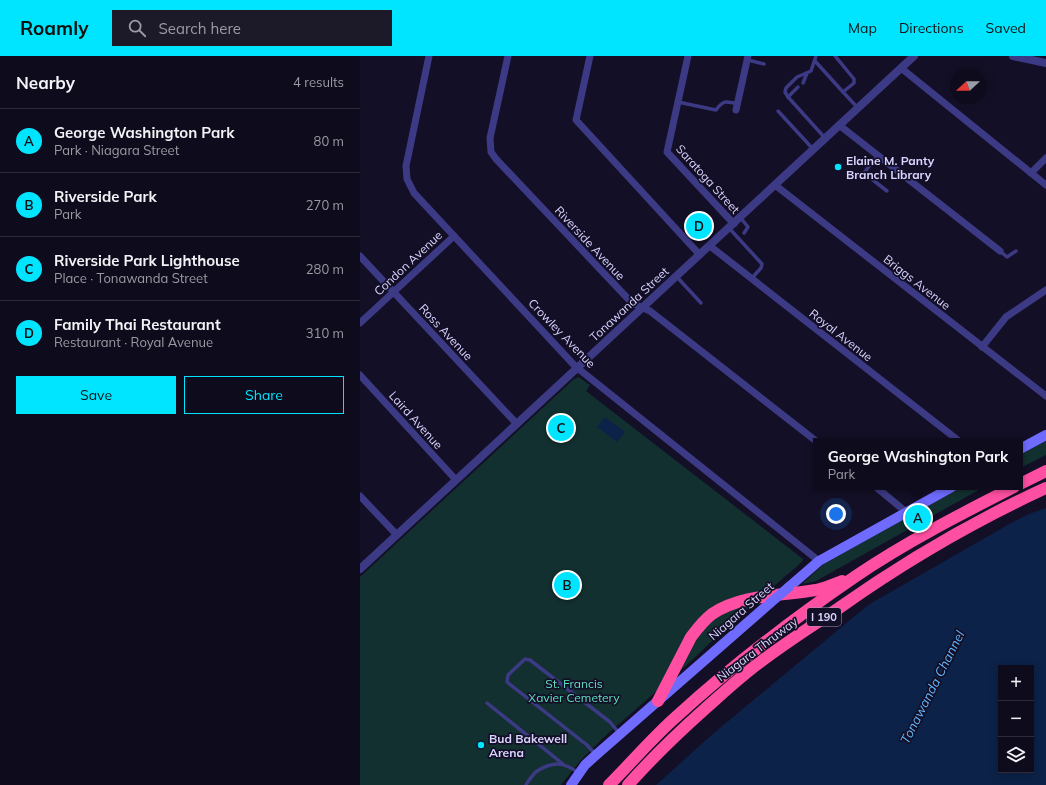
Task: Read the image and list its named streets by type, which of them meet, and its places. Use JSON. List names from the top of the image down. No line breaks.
{"streets":{"highway":["I 190","Niagara Thruway"],"main road":["Niagara Street"],"street":["Saratoga Street","Riverside Avenue","Condon Avenue","Briggs Avenue","Tonawanda Street","Ross Avenue","Crowley Avenue","Royal Avenue","Laird Avenue"]},"crossings":[["Saratoga Street","Tonawanda Street"],["Riverside Avenue","Tonawanda Street"],["Condon Avenue","Ross Avenue"],["Condon Avenue","Crowley Avenue"],["Briggs Avenue","Tonawanda Street"],["Tonawanda Street","Ross Avenue"],["Tonawanda Street","Crowley Avenue"],["Tonawanda Street","Royal Avenue"],["Tonawanda Street","Laird Avenue"],["Crowley Avenue","Niagara Street"]],"water":["Tonawanda Channel"],"parks":["St. Francis Xavier Cemetery"],"places":["Elaine M. Panty Branch Library","Bud Bakewell Arena"],"north":"left","page":{"header":"Roamly","search":"Search here","nav":["Map","Directions","Saved"],"heading":["Nearby","4 results"],"list":[{"mark":"A","name":"George Washington Park","note":"Park · Niagara Street","value":"80 m"},{"mark":"B","name":"Riverside Park","note":"Park","value":"270 m"},{"mark":"C","name":"Riverside Park Lighthouse","note":"Place · Tonawanda Street","value":"280 m"},{"mark":"D","name":"Family Thai Restaurant","note":"Restaurant · Royal Avenue","value":"310 m"}],"pins":["D","C","A","B"],"buttons":["Save","Share"],"popup":["George Washington Park","Park"],"map_buttons":["+","−"]}}
